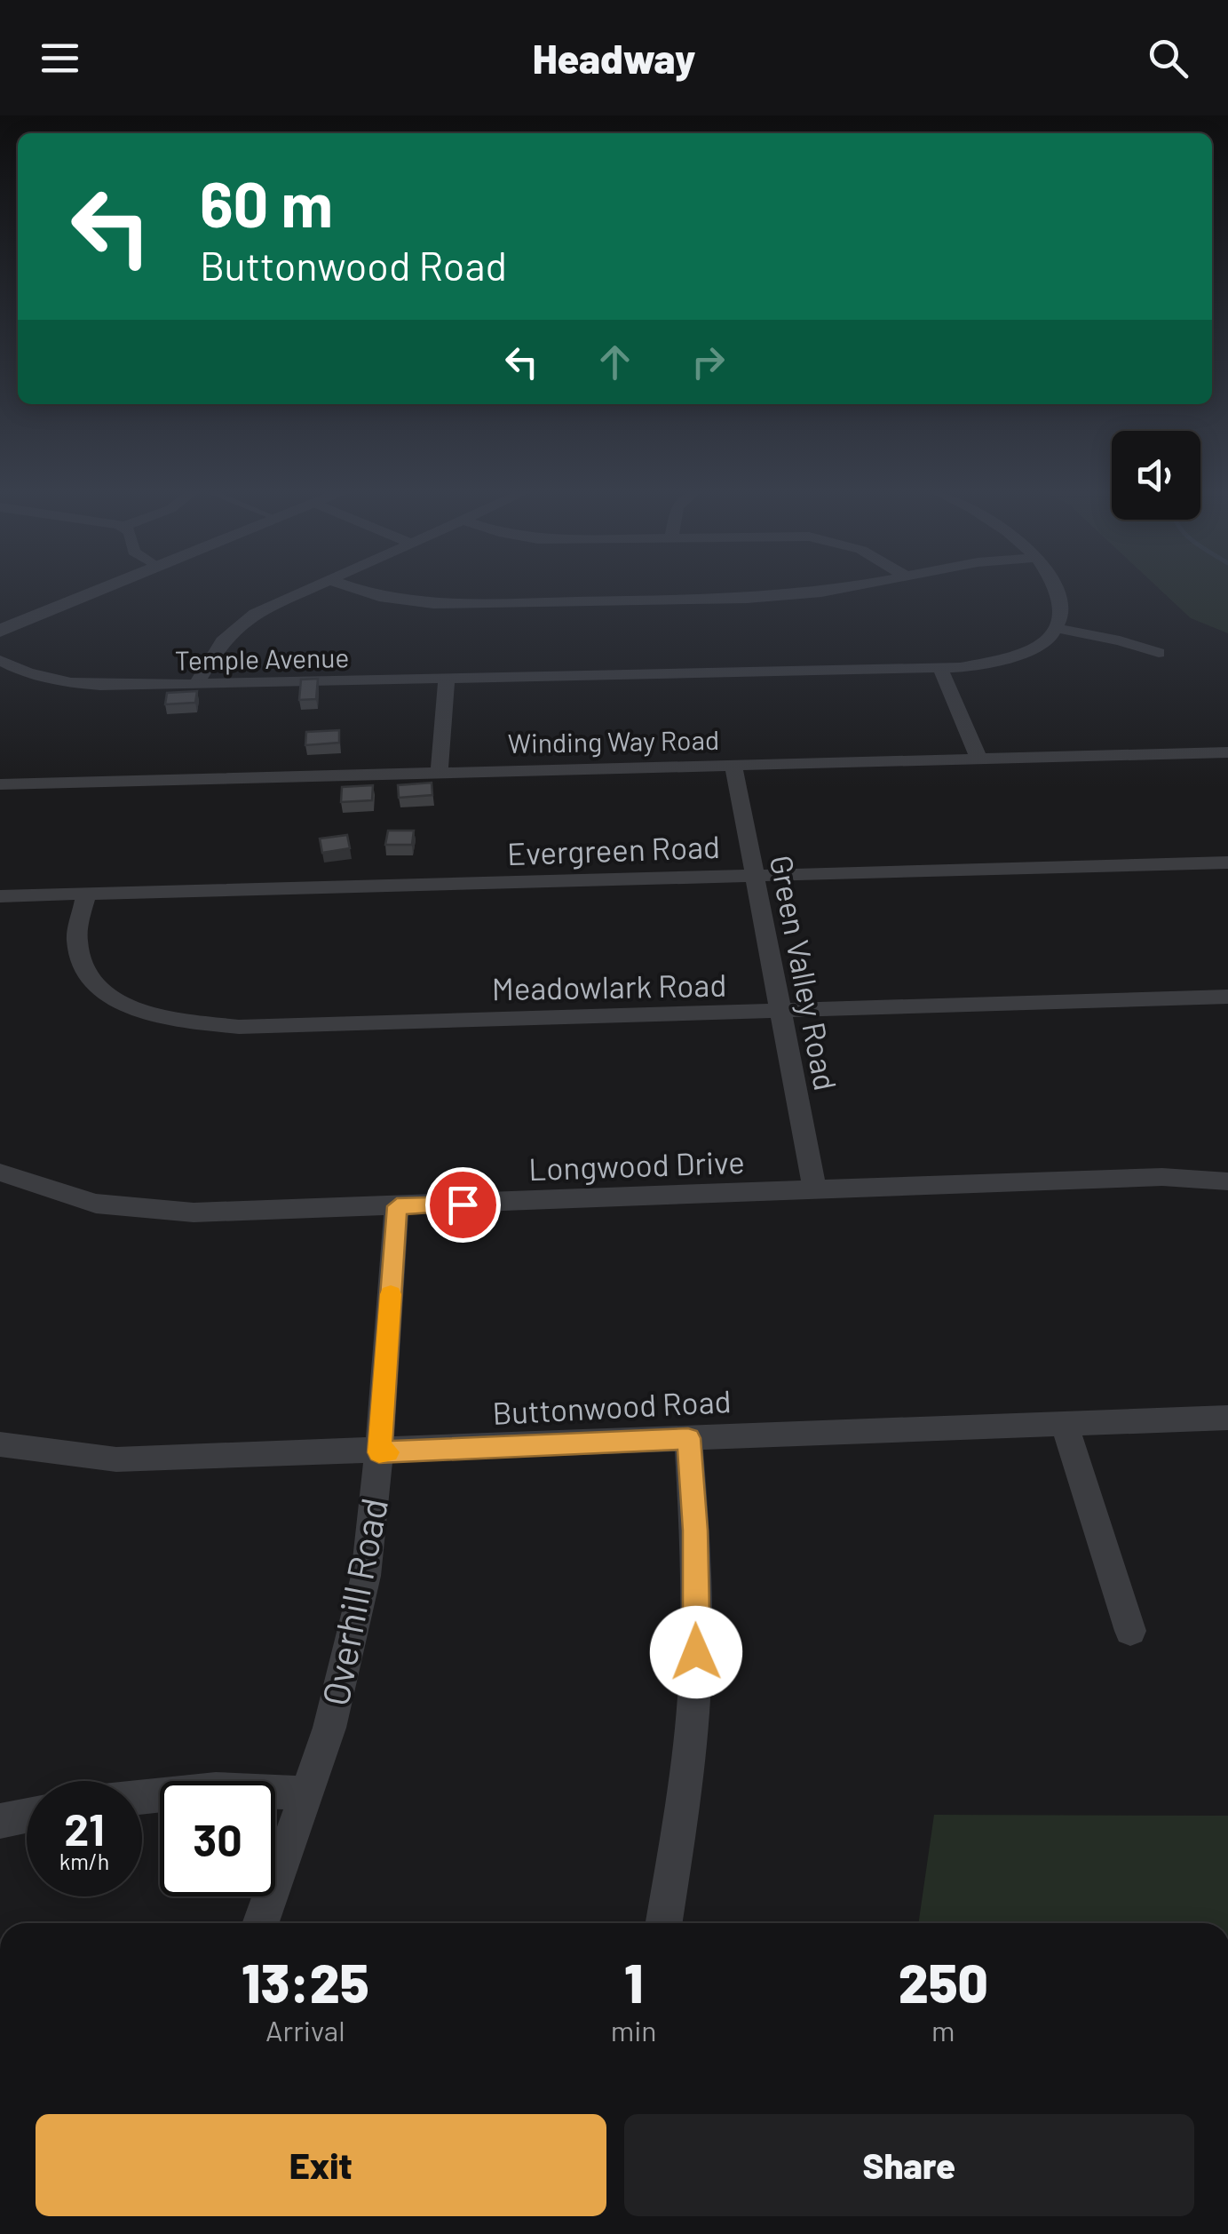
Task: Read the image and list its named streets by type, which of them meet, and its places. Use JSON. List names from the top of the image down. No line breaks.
{"streets":{"street":["Temple Avenue","Winding Way Road","Evergreen Road","Green Valley Road","Meadowlark Road","Longwood Drive","Buttonwood Road","Overhill Road"]},"crossings":[["Winding Way Road","Green Valley Road"],["Evergreen Road","Green Valley Road"],["Evergreen Road","Meadowlark Road"],["Green Valley Road","Meadowlark Road"],["Green Valley Road","Longwood Drive"],["Longwood Drive","Overhill Road"],["Buttonwood Road","Overhill Road"]],"page":{"header":"Headway","turn":["60 m","Buttonwood Road"],"speed":"21 km/h","limit":"30","eta":["13:25","Arrival","1","min","250","m"],"buttons":["Exit","Share"]}}
